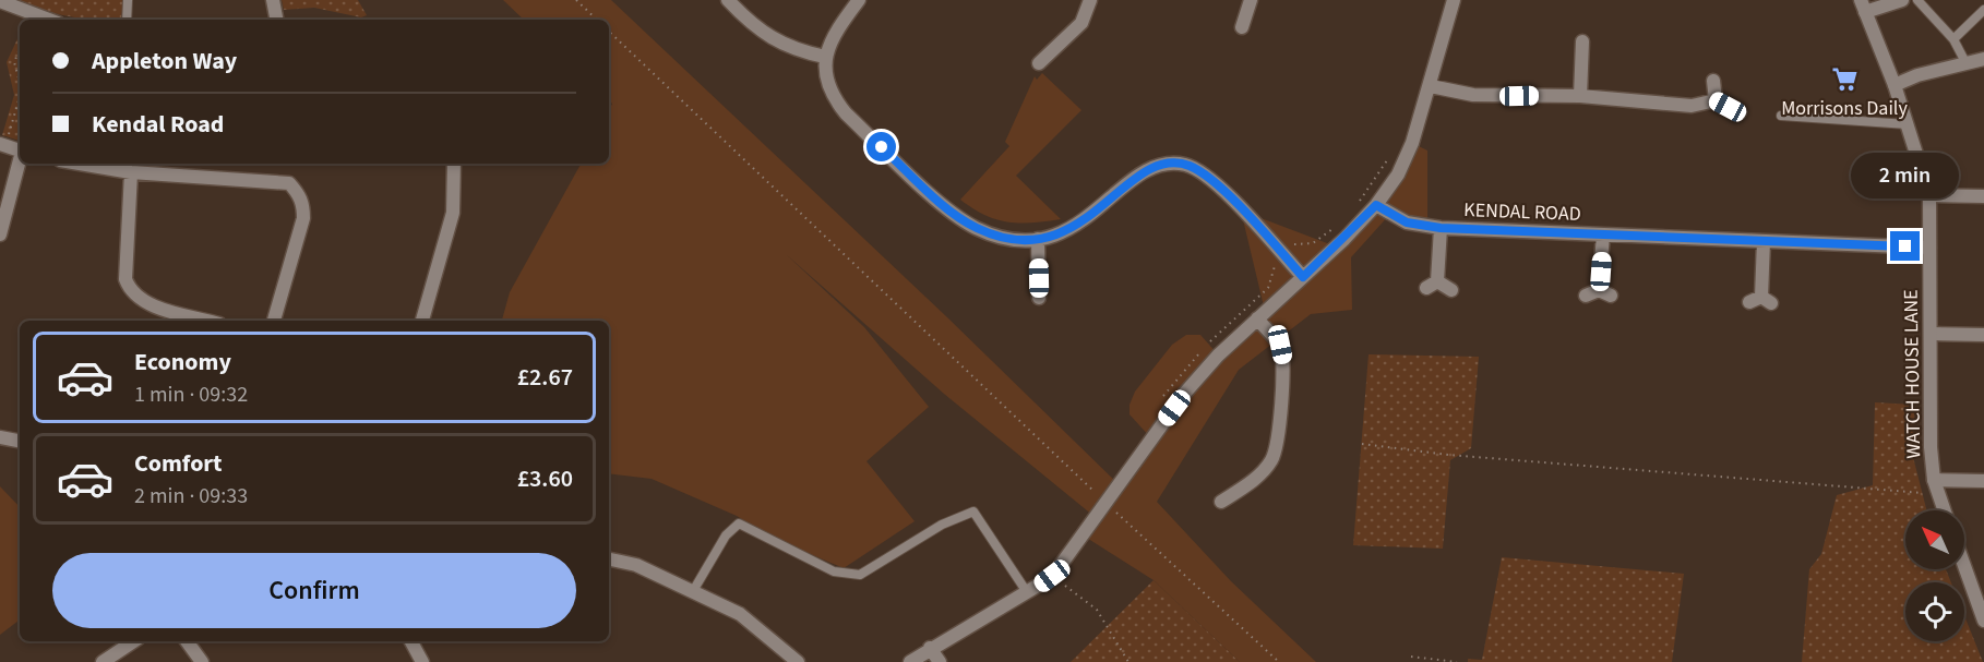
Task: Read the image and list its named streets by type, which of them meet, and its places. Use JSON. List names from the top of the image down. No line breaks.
{"streets":{"street":["KENDAL ROAD","WATCH HOUSE LANE"]},"crossings":[["KENDAL ROAD","WATCH HOUSE LANE"]],"places":{"supermarket":["Morrisons Daily"]},"north":"top left","page":{"banner":["Appleton Way","Kendal Road"],"bubble":"2 min","list":[{"name":"Economy","note":"1 min · 09:32","value":"£2.67"},{"name":"Comfort","note":"2 min · 09:33","value":"£3.60"}],"buttons":"Confirm"}}
